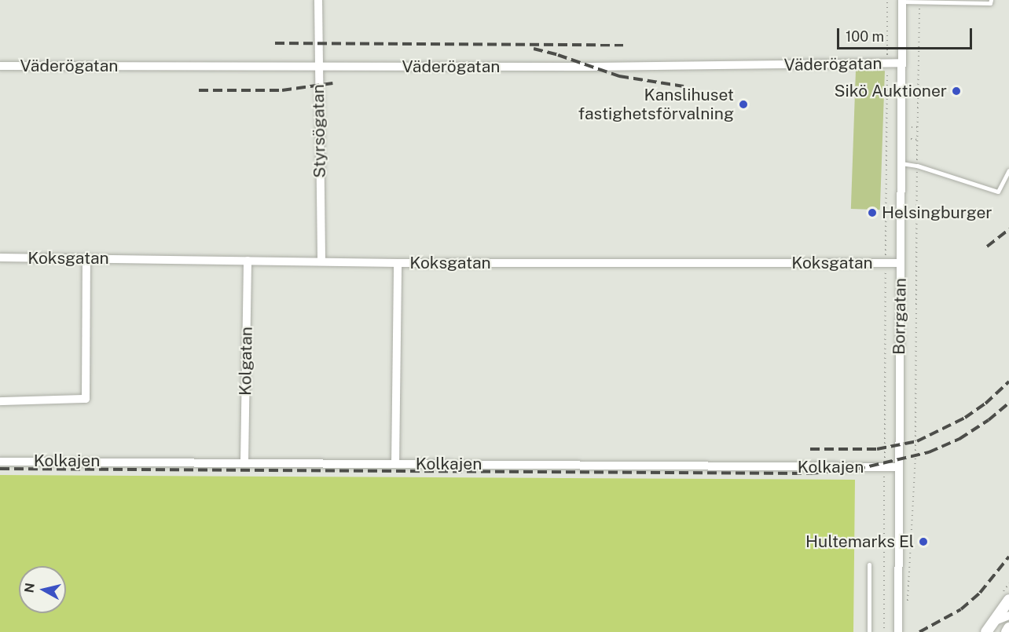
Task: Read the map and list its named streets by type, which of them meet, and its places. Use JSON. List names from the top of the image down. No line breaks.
{"streets":{"street":["Väderögatan","Styrsögatan","Koksgatan","Borrgatan","Kolgatan","Kolkajen"]},"crossings":[["Väderögatan","Styrsögatan"],["Väderögatan","Borrgatan"],["Styrsögatan","Koksgatan"],["Koksgatan","Borrgatan"],["Koksgatan","Kolgatan"],["Borrgatan","Kolkajen"],["Kolgatan","Kolkajen"]],"places":["Sikö Auktioner","Kanslihuset fastighetsförvalning","Helsingburger","Hultemarks El"],"scale_bar":"100 m","north":"left"}
